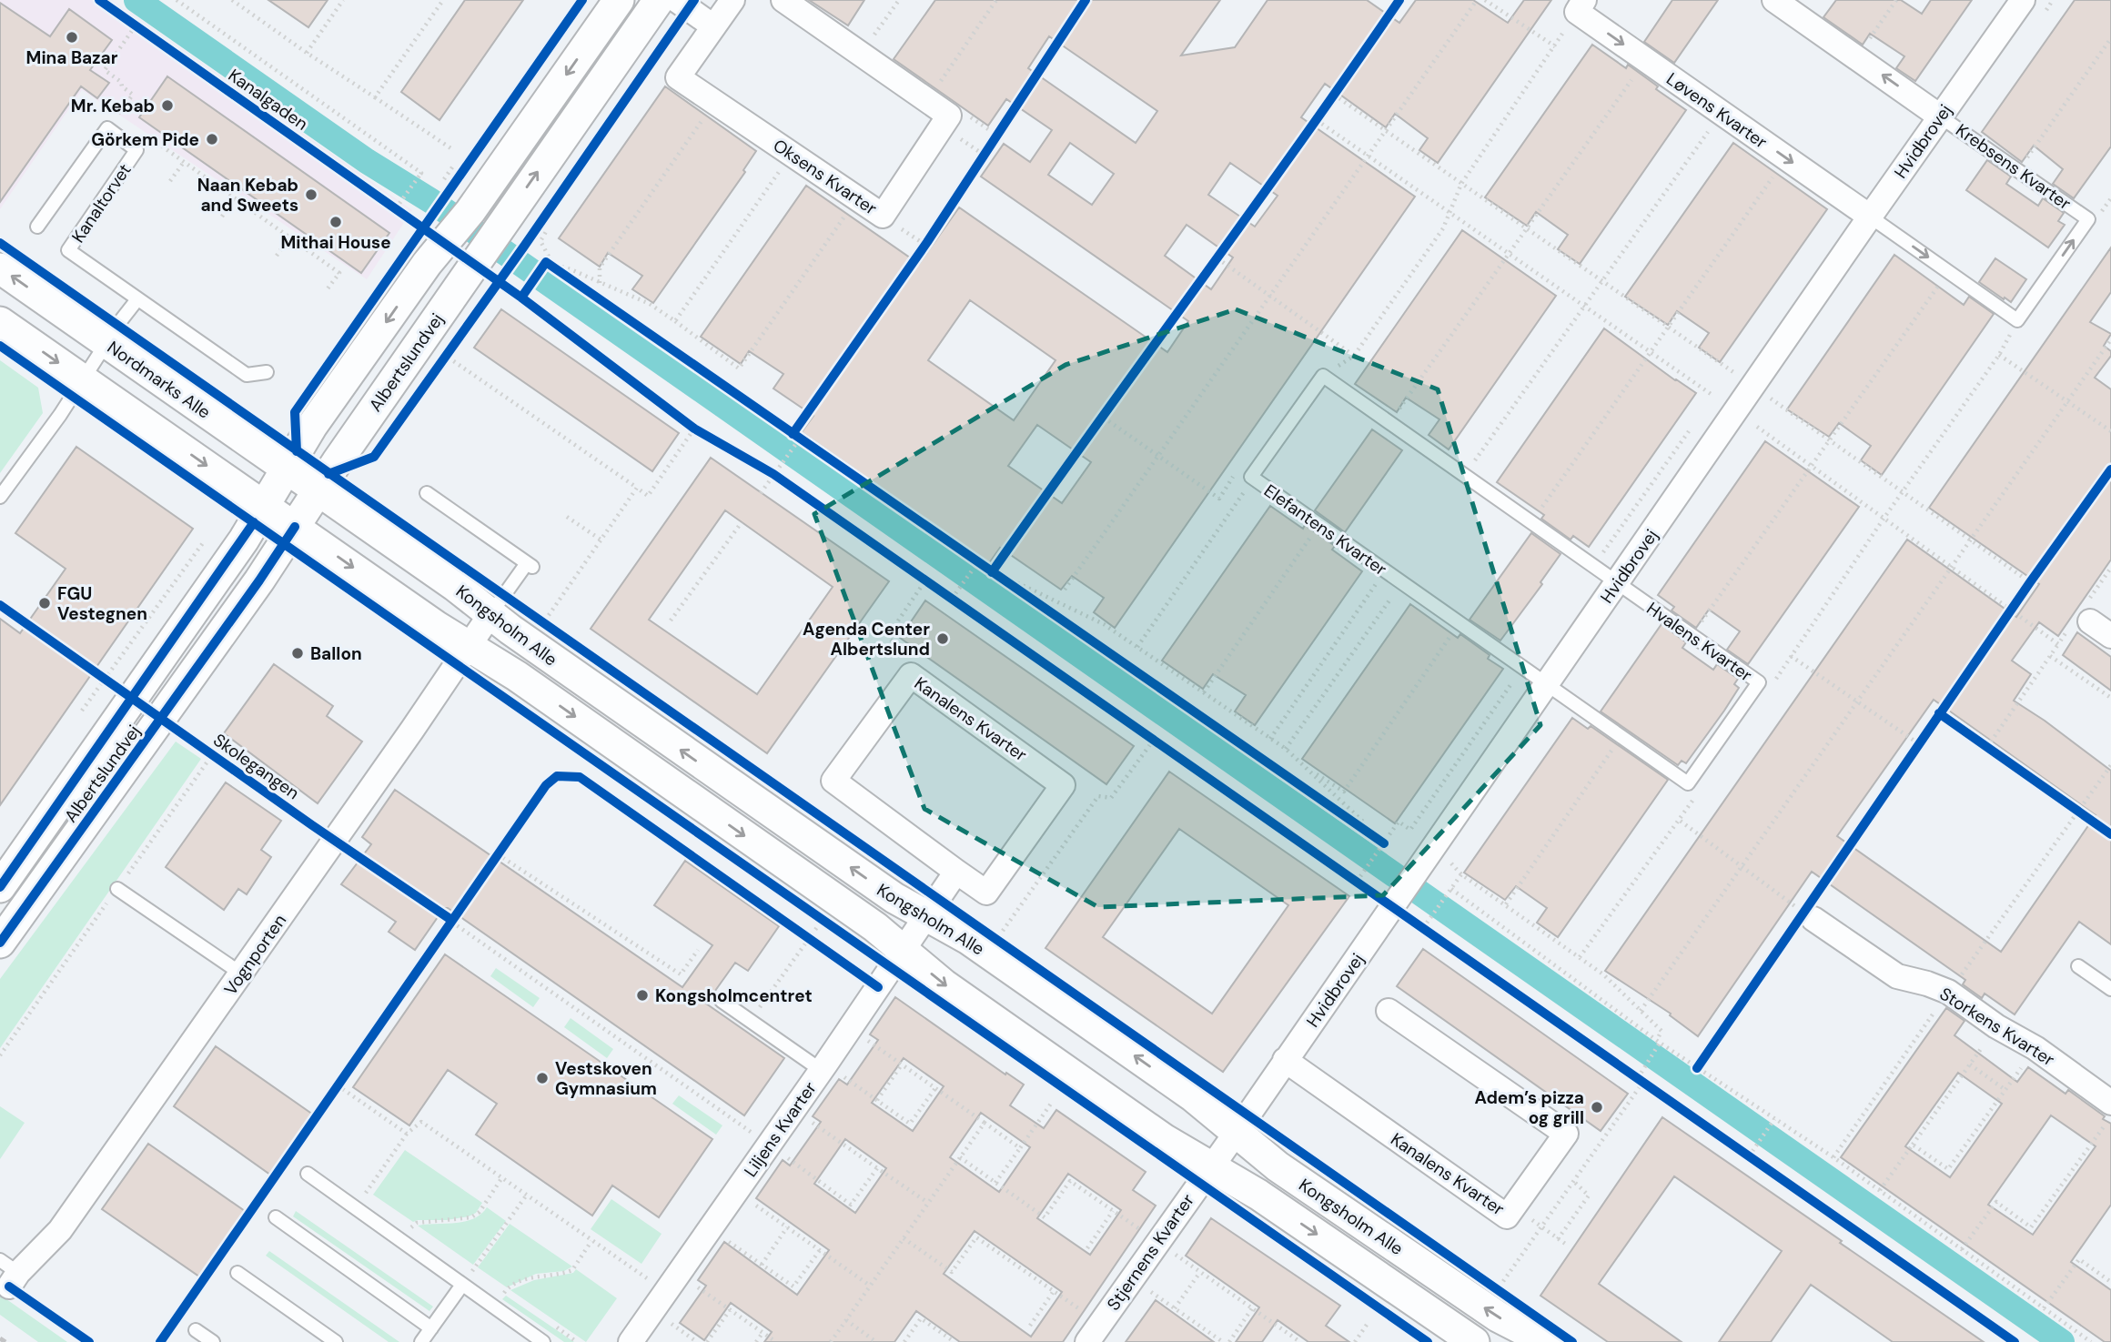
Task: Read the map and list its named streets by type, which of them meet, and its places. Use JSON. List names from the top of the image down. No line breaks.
{"streets":{"street":["Løvens Kvarter","Hvidbrovej","Oksens Kvarter","Albertslundvej","Nordmarks Alle","Kongsholm Alle","Kanalens Kvarter","Vognporten","Storkens Kvarter","Liljens Kvarter","Stjernens Kvarter"],"lane":["Krebsens Kvarter","Kanaltorvet","Elefantens Kvarter","Hvalens Kvarter"],"cycle path":["Kanalgaden","Skolegangen"]},"crossings":[["Løvens Kvarter","Hvidbrovej"],["Hvidbrovej","Krebsens Kvarter"],["Hvidbrovej","Elefantens Kvarter"],["Hvidbrovej","Kongsholm Alle"],["Hvidbrovej","Hvalens Kvarter"],["Hvidbrovej","Kanalens Kvarter"],["Hvidbrovej","Stjernens Kvarter"],["Albertslundvej","Nordmarks Alle"],["Albertslundvej","Kongsholm Alle"],["Nordmarks Alle","Kongsholm Alle"],["Elefantens Kvarter","Hvalens Kvarter"],["Kongsholm Alle","Vognporten"],["Kongsholm Alle","Liljens Kvarter"],["Kongsholm Alle","Stjernens Kvarter"]],"places":["Mina Bazar","Mr. Kebab","Görkem Pide","Naan Kebab and Sweets","Mithai House","FGU Vestegnen","Agenda Center Albertslund","Ballon","Kongsholmcentret","Vestskoven Gymnasium","Adem’s pizza og grill"]}
